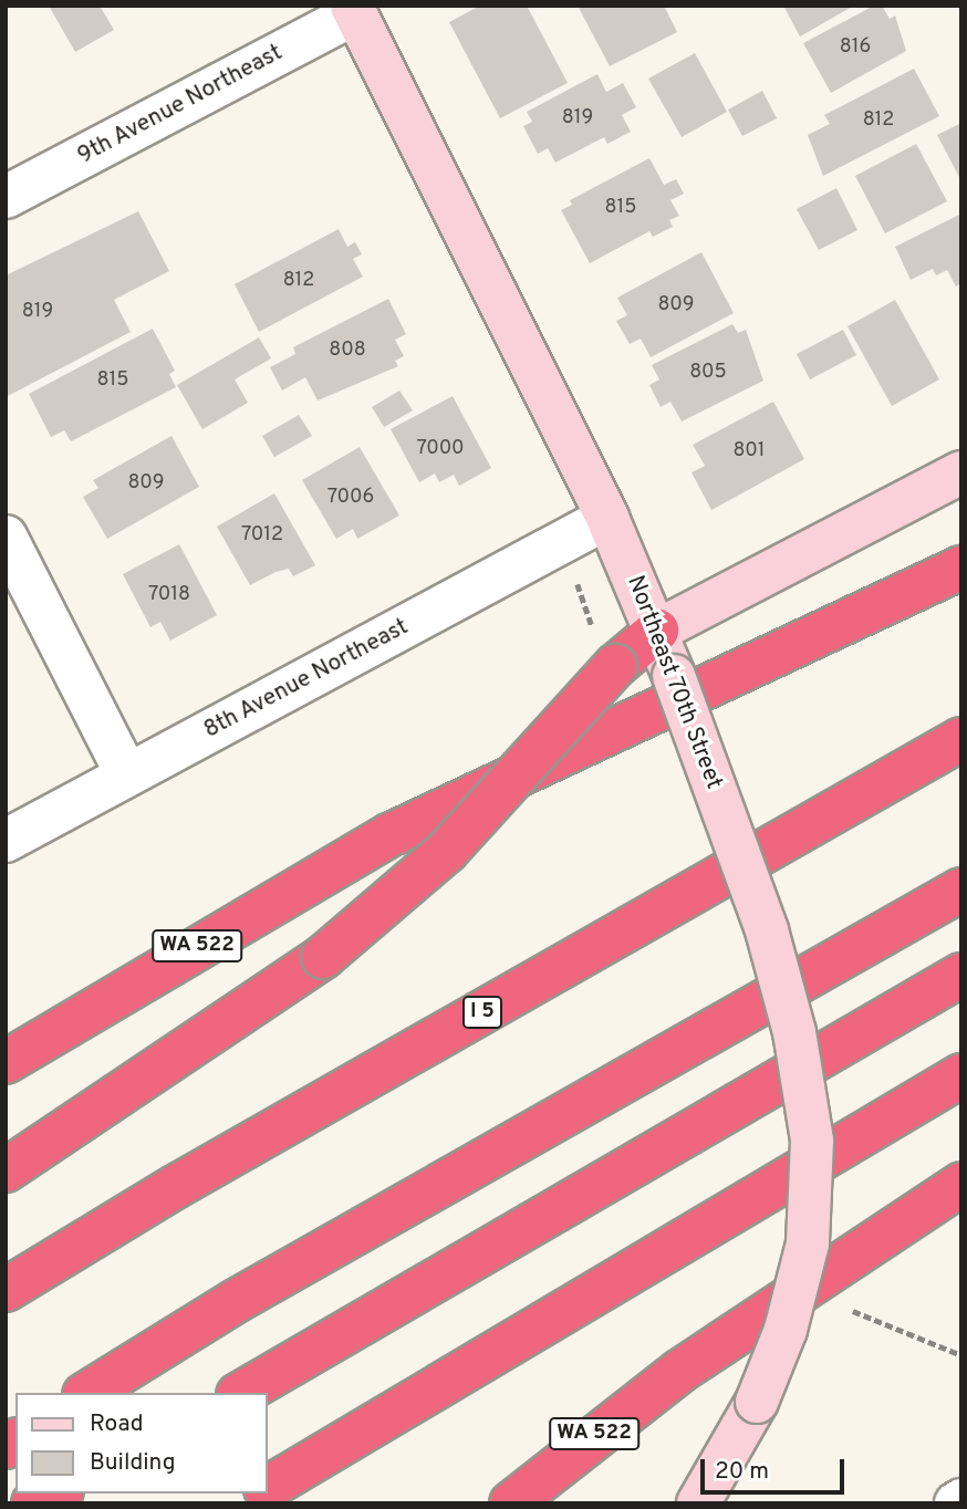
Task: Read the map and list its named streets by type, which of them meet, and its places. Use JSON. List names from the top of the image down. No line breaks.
{"streets":{"highway":["WA 522","I 5"],"street":["9th Avenue Northeast","8th Avenue Northeast","Northeast 70th Street"]},"crossings":[["9th Avenue Northeast","Northeast 70th Street"],["8th Avenue Northeast","Northeast 70th Street"],["Northeast 70th Street","WA 522"]],"house_numbers":["816","819","812","815","812","809","819","808","805","815","7000","801","809","7006","7012","7018"],"legend":["Road","Building"],"scale_bar":"20 m"}
